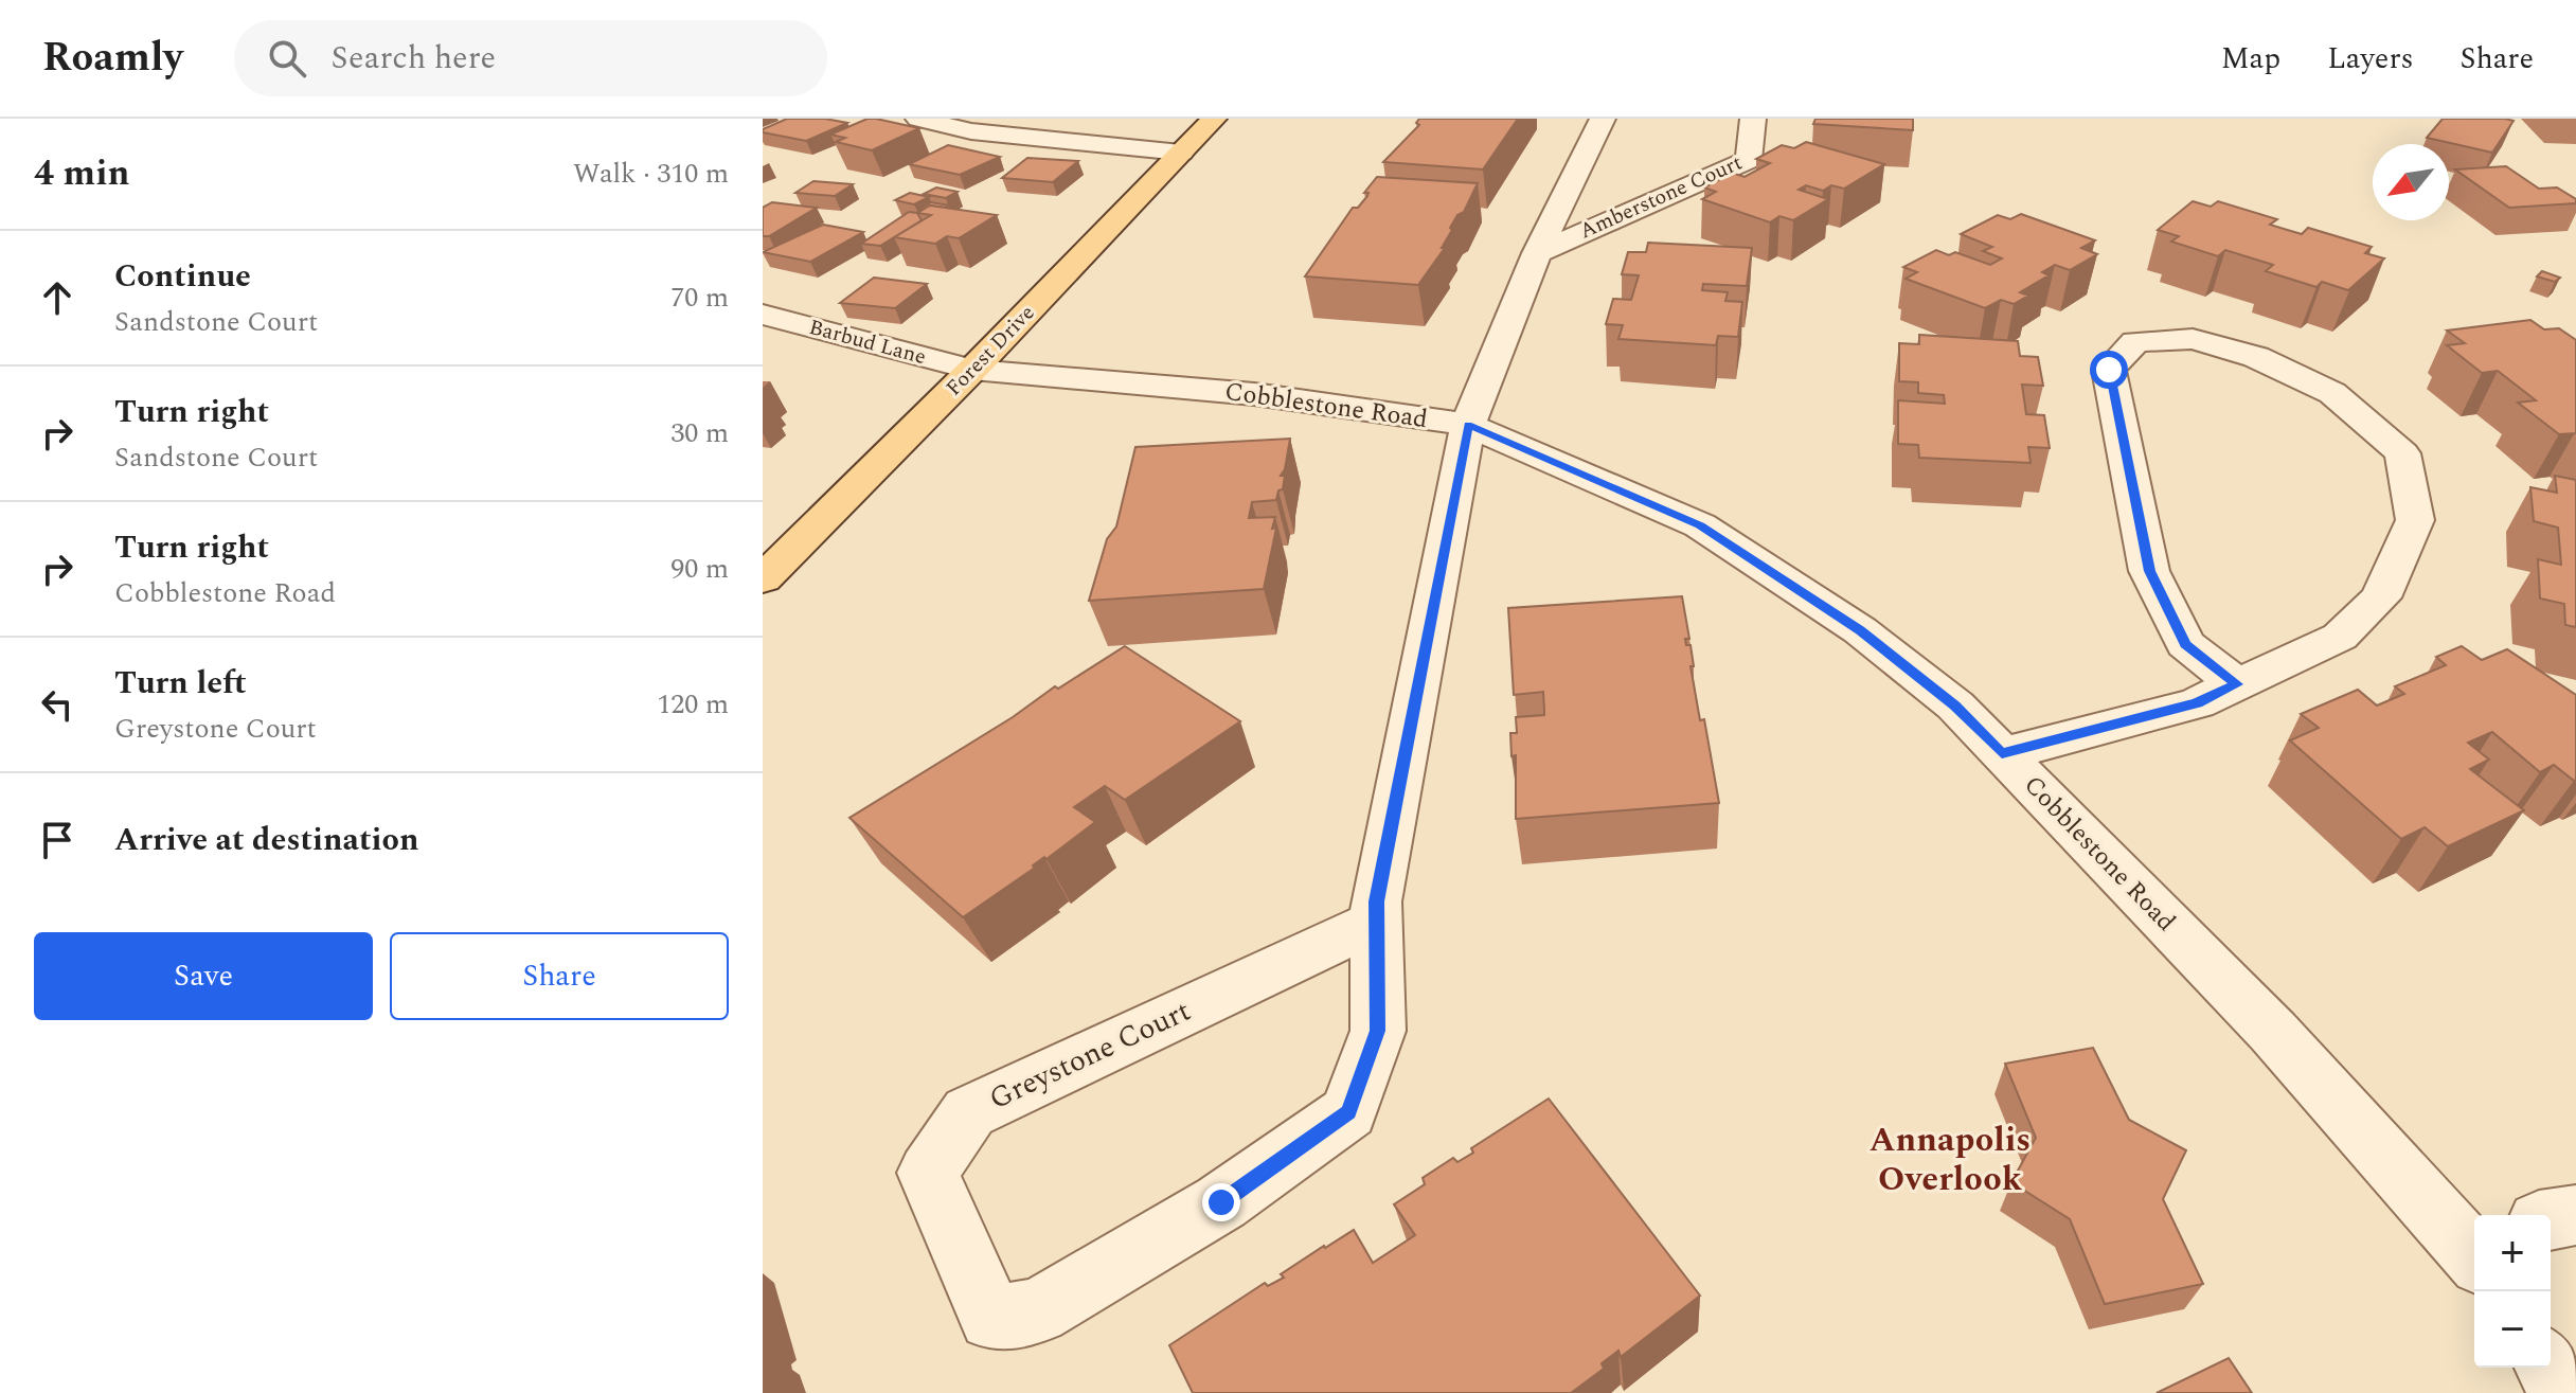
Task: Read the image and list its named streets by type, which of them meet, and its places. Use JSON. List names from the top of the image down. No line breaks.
{"streets":{"main road":["Forest Drive"],"street":["Amberstone Court","Barbud Lane","Cobblestone Road","Greystone Court"]},"crossings":[["Amberstone Court","Cobblestone Road"],["Amberstone Court","Greystone Court"],["Barbud Lane","Forest Drive"],["Barbud Lane","Cobblestone Road"],["Forest Drive","Cobblestone Road"],["Cobblestone Road","Greystone Court"]],"districts":["Annapolis Overlook"],"north":"bottom left","page":{"header":"Roamly","search":"Search here","nav":["Map","Layers","Share"],"heading":["4 min","Walk · 310 m"],"list":[["Continue","Sandstone Court","70 m"],["Turn right","Sandstone Court","30 m"],["Turn right","Cobblestone Road","90 m"],["Turn left","Greystone Court","120 m"],"Arrive at destination"],"buttons":["Save","Share"],"map_buttons":["+","−"]}}
